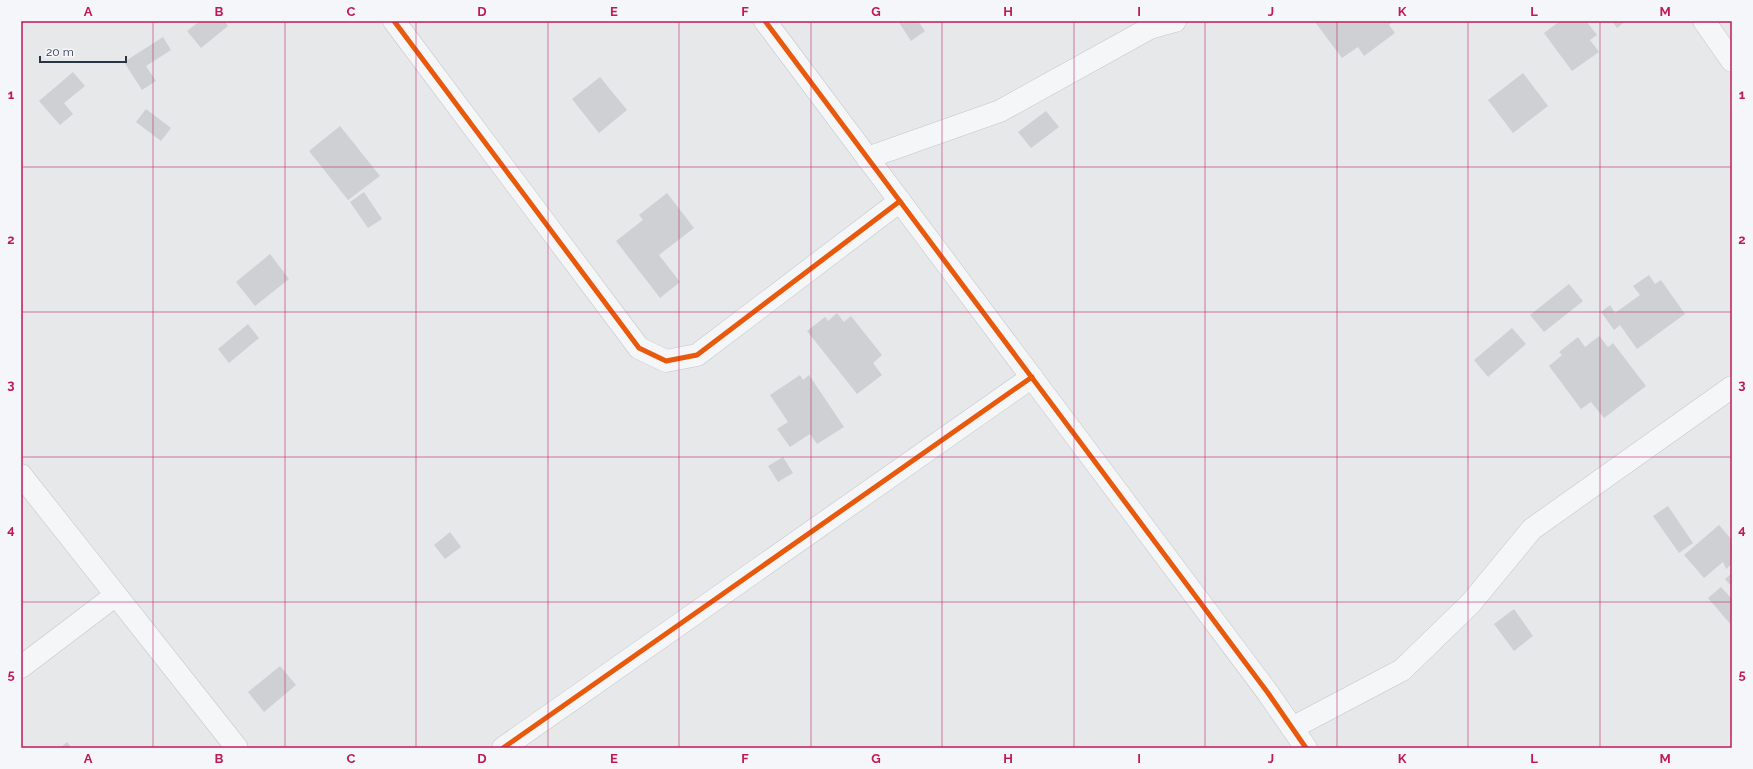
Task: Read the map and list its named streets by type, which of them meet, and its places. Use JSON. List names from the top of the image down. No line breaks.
{"scale_bar":"20 m","grid":{"columns":["A","B","C","D","E","F","G","H","I","J","K","L","M"],"rows":["1","2","3","4","5"]}}
